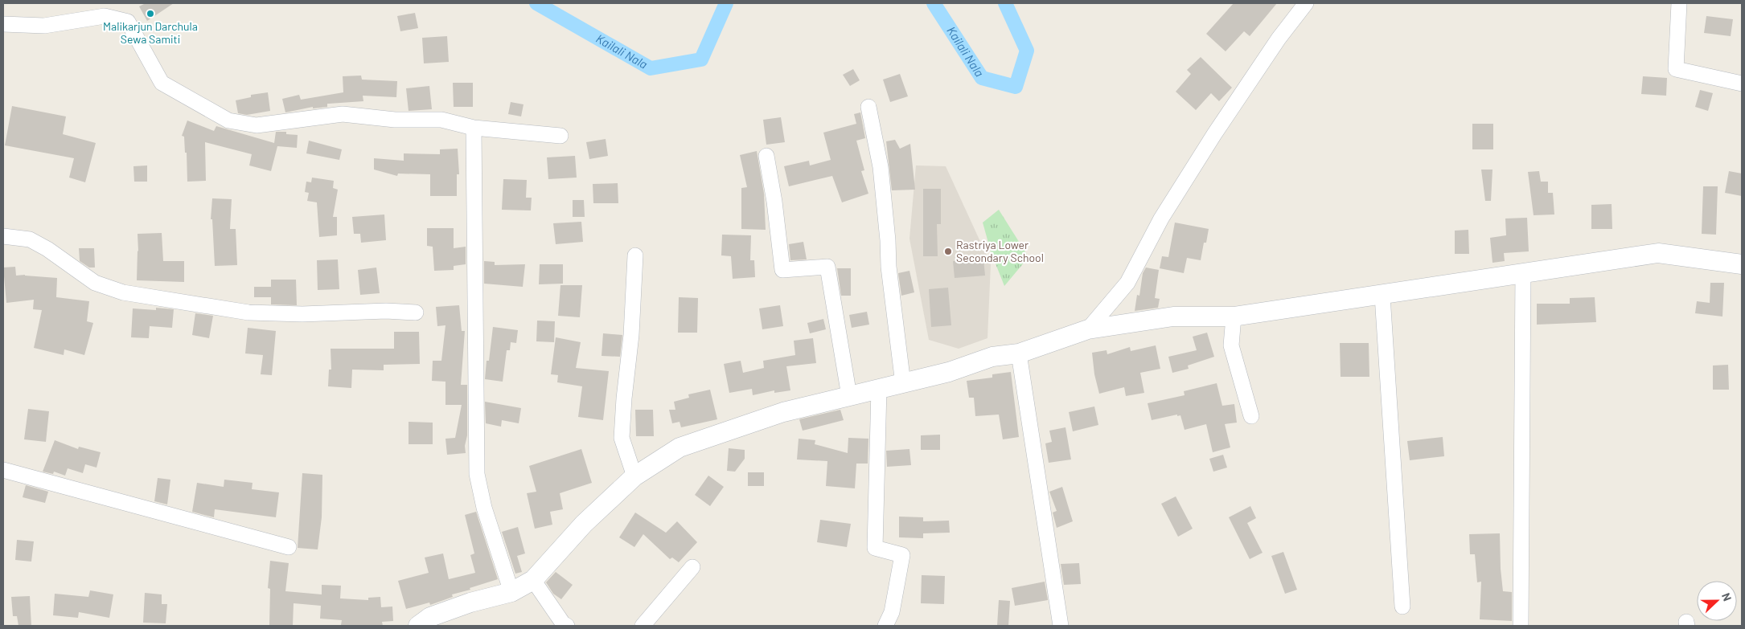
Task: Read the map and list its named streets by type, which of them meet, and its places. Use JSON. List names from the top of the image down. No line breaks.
{"water":["Kailali Nala"],"places":["Malikarjun Darchula Sewa Samiti","Rastriya Lower Secondary School"],"north":"right"}
